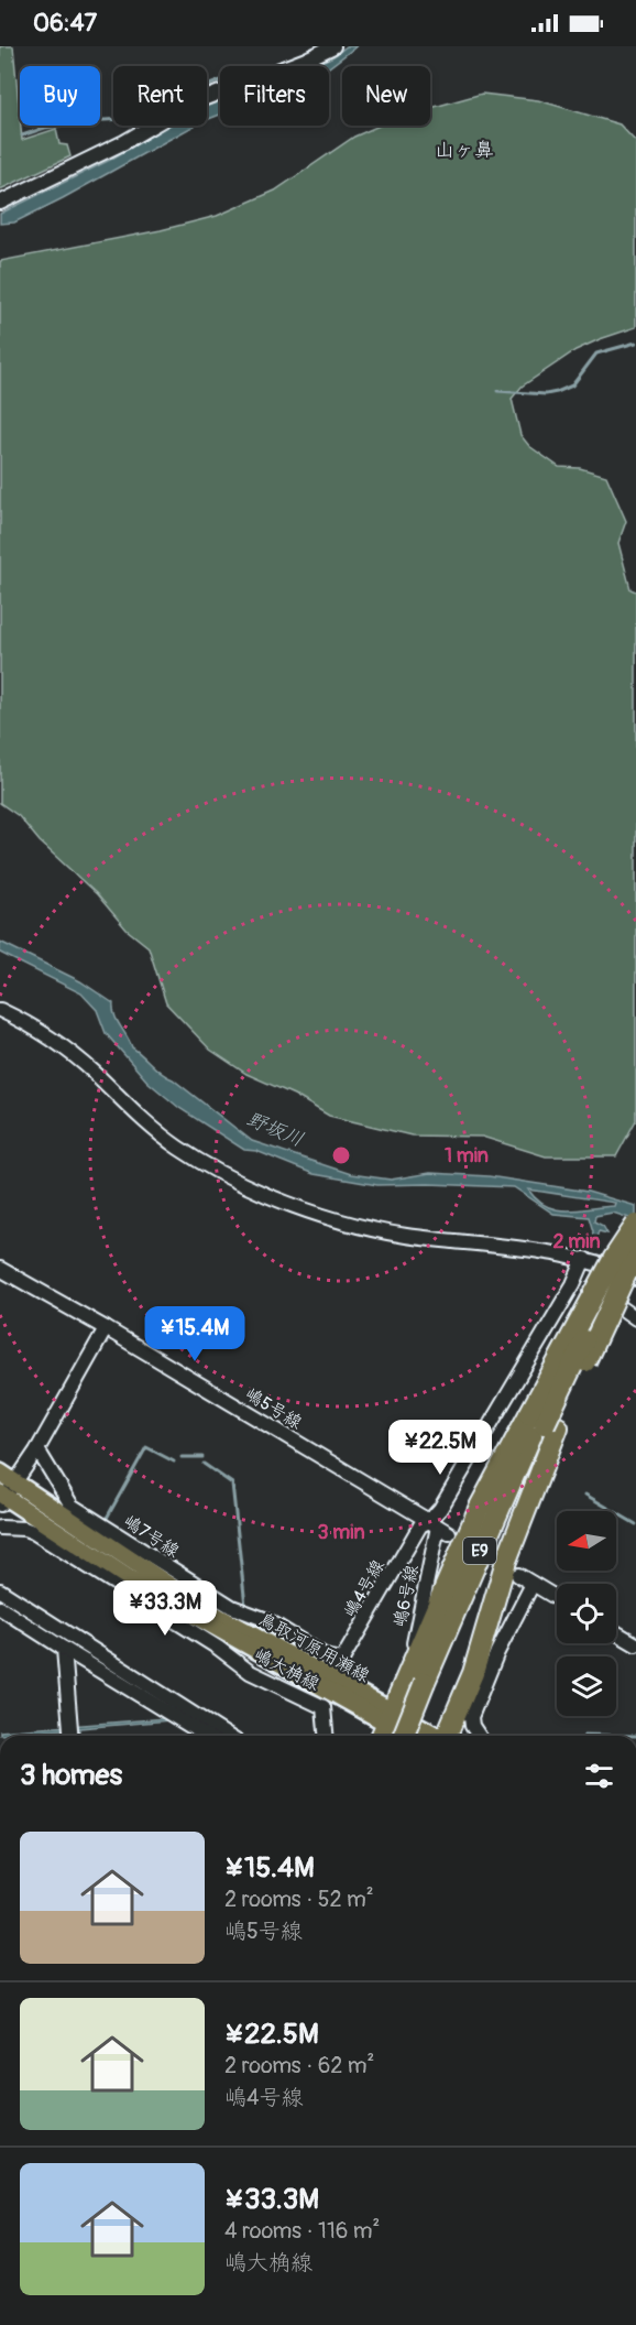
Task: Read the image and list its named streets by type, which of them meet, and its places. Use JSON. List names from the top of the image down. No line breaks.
{"streets":{"highway":["E9"],"main road":["鳥取河原用瀬線"],"street":["嶋5号線","嶋7号線","嶋4号線","嶋6号線","嶋大桷線"]},"crossings":[["嶋5号線","嶋4号線"],["嶋5号線","嶋6号線"],["嶋7号線","嶋4号線"],["E9","嶋6号線"],["嶋4号線","嶋6号線"],["嶋4号線","鳥取河原用瀬線"],["嶋4号線","嶋大桷線"],["鳥取河原用瀬線","嶋大桷線"]],"districts":["山ヶ鼻"],"water":["野坂川"],"north":"left","page":{"status":"06:47","chip":["Buy","Rent","Filters","New"],"price":["¥15.4M","¥22.5M","¥33.3M"],"heading":"3 homes","list":[{"name":"¥15.4M","note":"2 rooms · 52 m² · 嶋5号線"},{"name":"¥22.5M","note":"2 rooms · 62 m² · 嶋4号線"},{"name":"¥33.3M","note":"4 rooms · 116 m² · 嶋大桷線"}]},"rings":["1 min","2 min","3 min"]}
